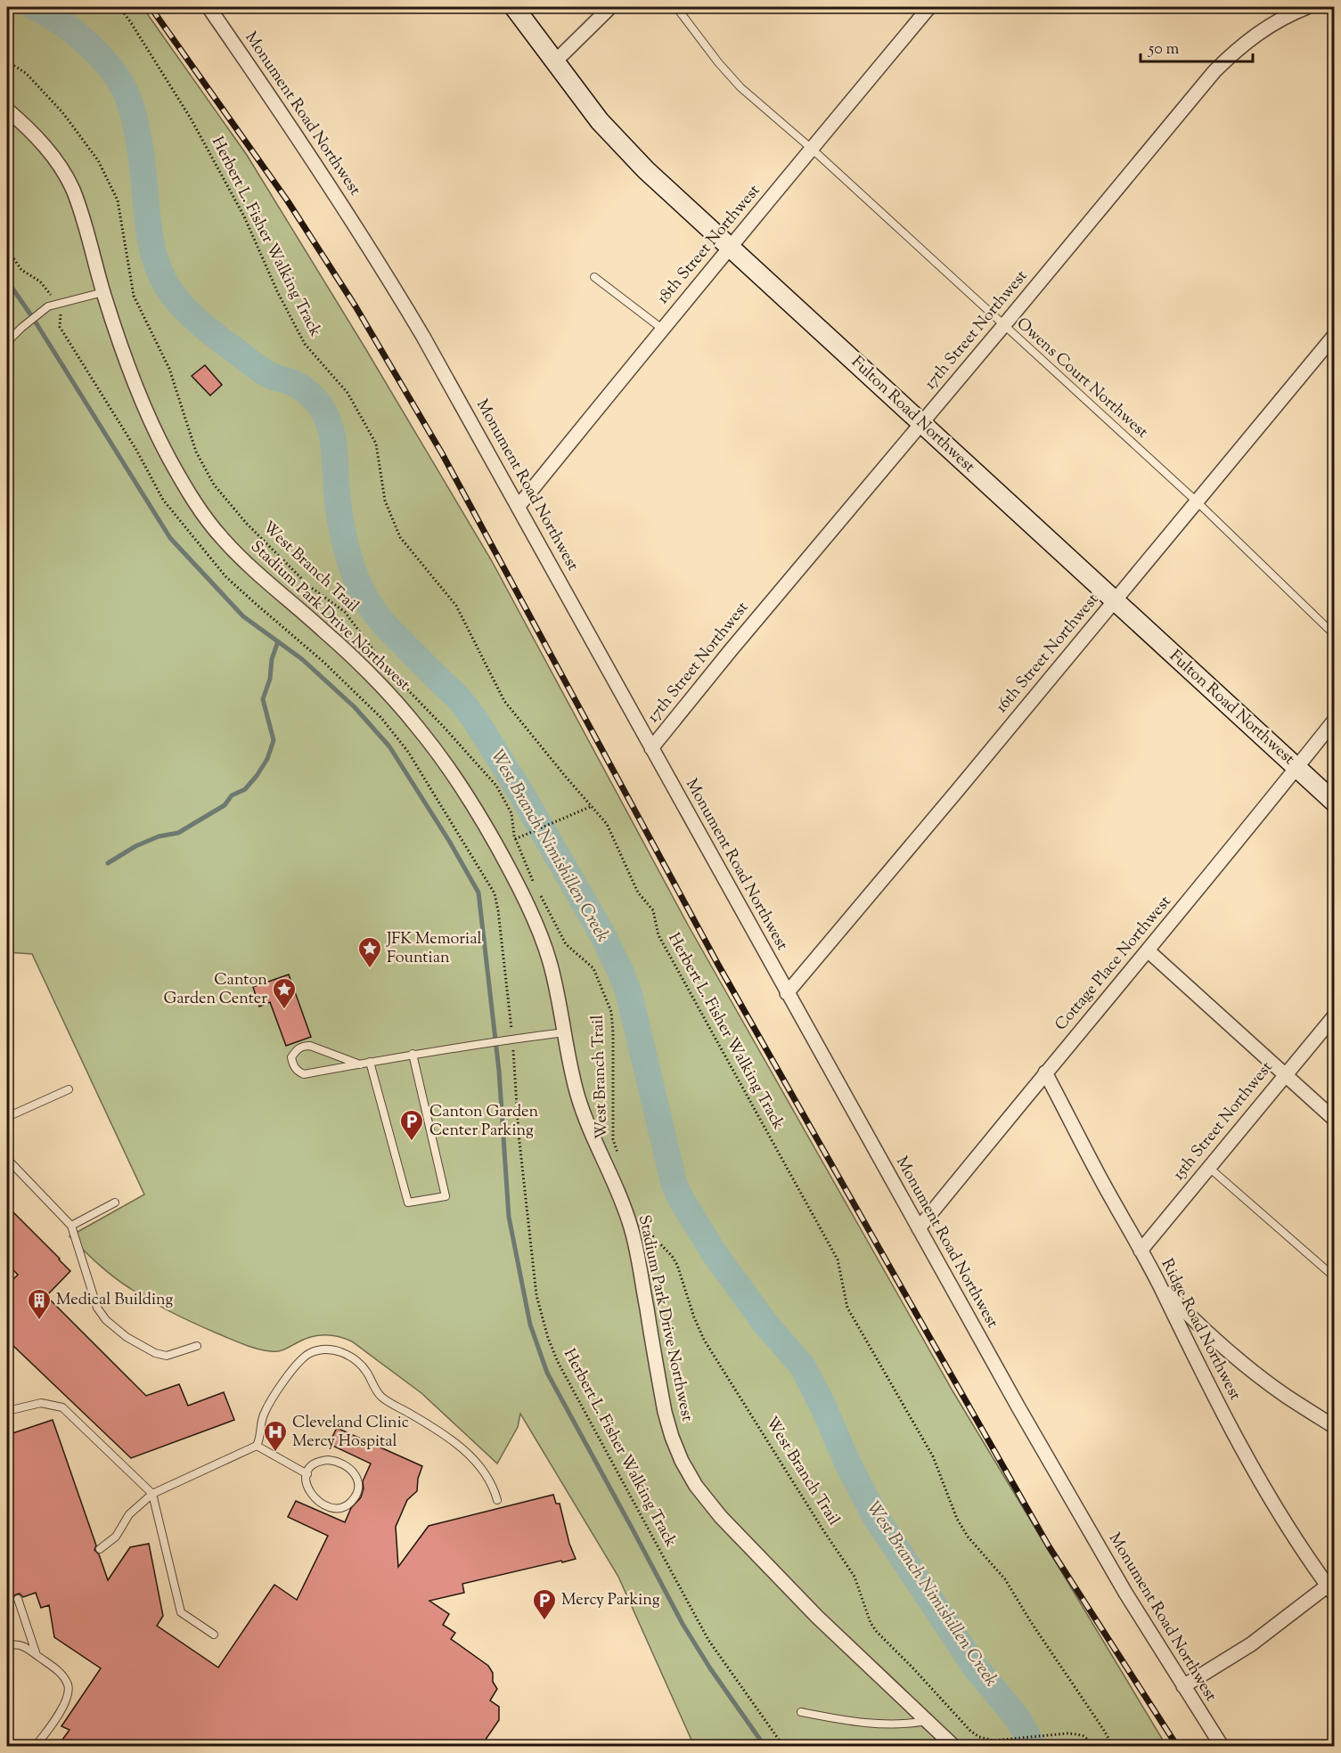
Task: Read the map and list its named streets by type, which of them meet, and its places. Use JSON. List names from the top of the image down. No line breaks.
{"streets":{"main road":["Fulton Road Northwest"],"street":["Monument Road Northwest","18th Street Northwest","17th Street Northwest","Stadium Park Drive Northwest","16th Street Northwest","Cottage Place Northwest","15th Street Northwest","Ridge Road Northwest"],"lane":["Owens Court Northwest"],"path":["Herbert L. Fisher Walking Track","West Branch Trail"]},"crossings":[["Monument Road Northwest","18th Street Northwest"],["Monument Road Northwest","17th Street Northwest"],["Monument Road Northwest","16th Street Northwest"],["Monument Road Northwest","Cottage Place Northwest"],["18th Street Northwest","Owens Court Northwest"],["18th Street Northwest","Fulton Road Northwest"],["17th Street Northwest","Owens Court Northwest"],["17th Street Northwest","Fulton Road Northwest"],["Owens Court Northwest","16th Street Northwest"],["Fulton Road Northwest","16th Street Northwest"],["Fulton Road Northwest","Cottage Place Northwest"],["Cottage Place Northwest","Ridge Road Northwest"],["15th Street Northwest","Ridge Road Northwest"]],"water":["West Branch Nimishillen Creek"],"places":{"place":["JFK Memorial Fountian","Canton Garden Center"],"parking":["Canton Garden Center Parking","Mercy Parking"],"building":["Medical Building"],"hospital":["Cleveland Clinic Mercy Hospital"]},"scale_bar":"50 m"}
